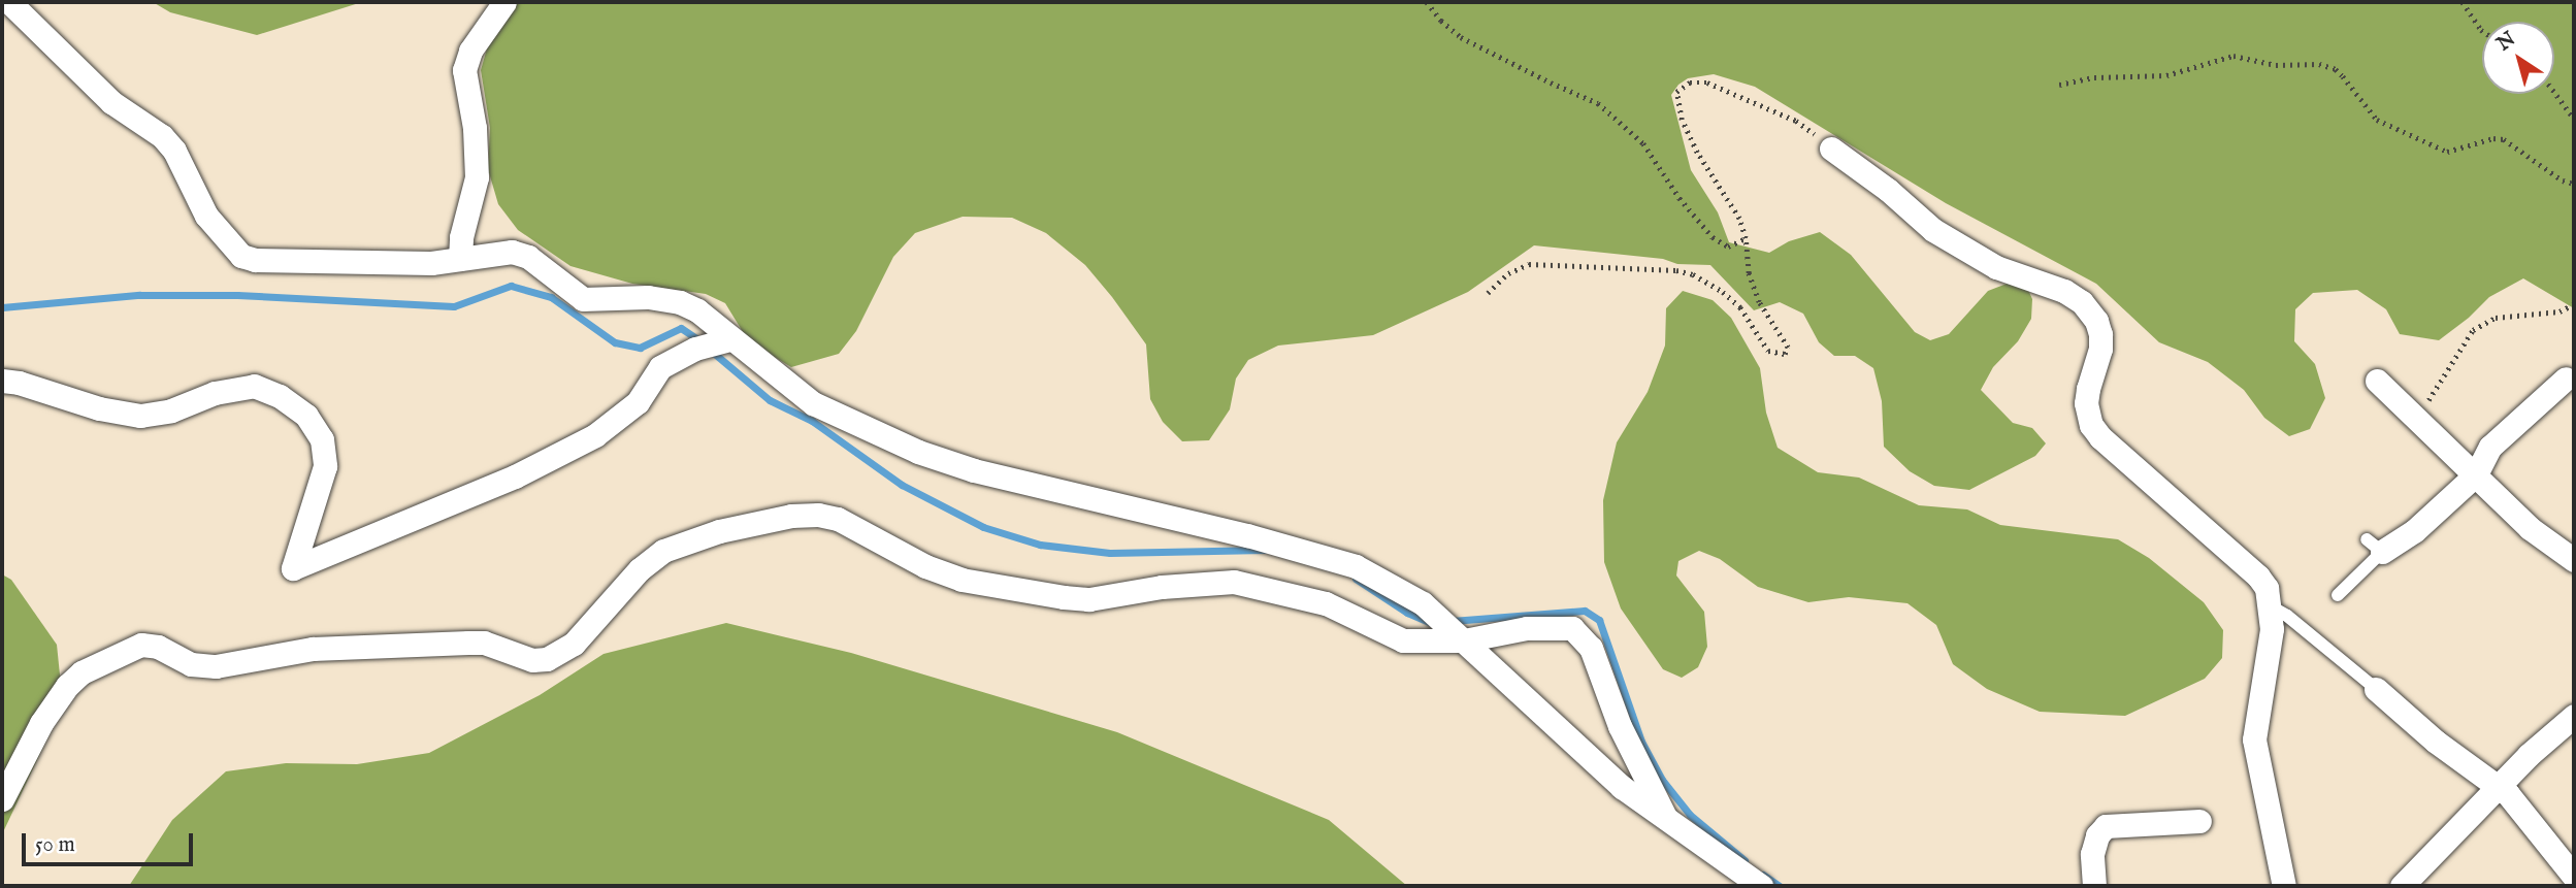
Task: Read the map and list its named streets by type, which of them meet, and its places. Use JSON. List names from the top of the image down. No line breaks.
{"scale_bar":"50 m","north":"top left"}
